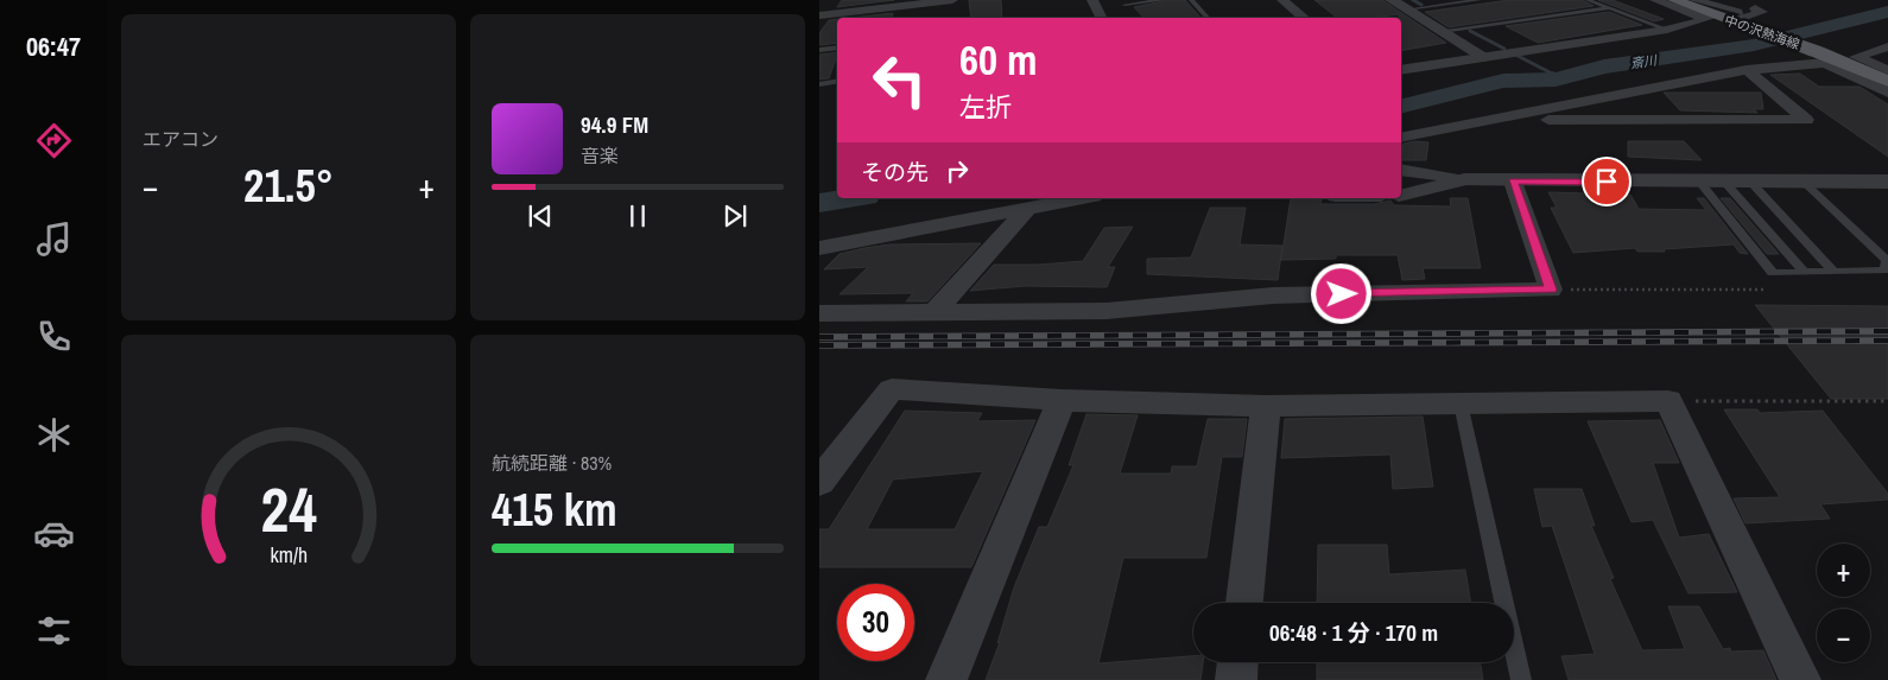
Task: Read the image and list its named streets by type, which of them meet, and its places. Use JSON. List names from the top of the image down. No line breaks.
{"streets":{"main road":["中の沢熱海線"]},"water":["斎川"],"page":{"tabs":"06:47","tile":["エアコン",["航続距離 · 83%","415 km"]],"turn":["60 m","左折"],"song":["94.9 FM","音楽"],"then":"その先","heat":["−","21.5°","+"],"map_buttons":["+","−"],"limit":"30","trip":"06:48 · 1 分 · 170 m","gauge":["24","km/h"]}}
